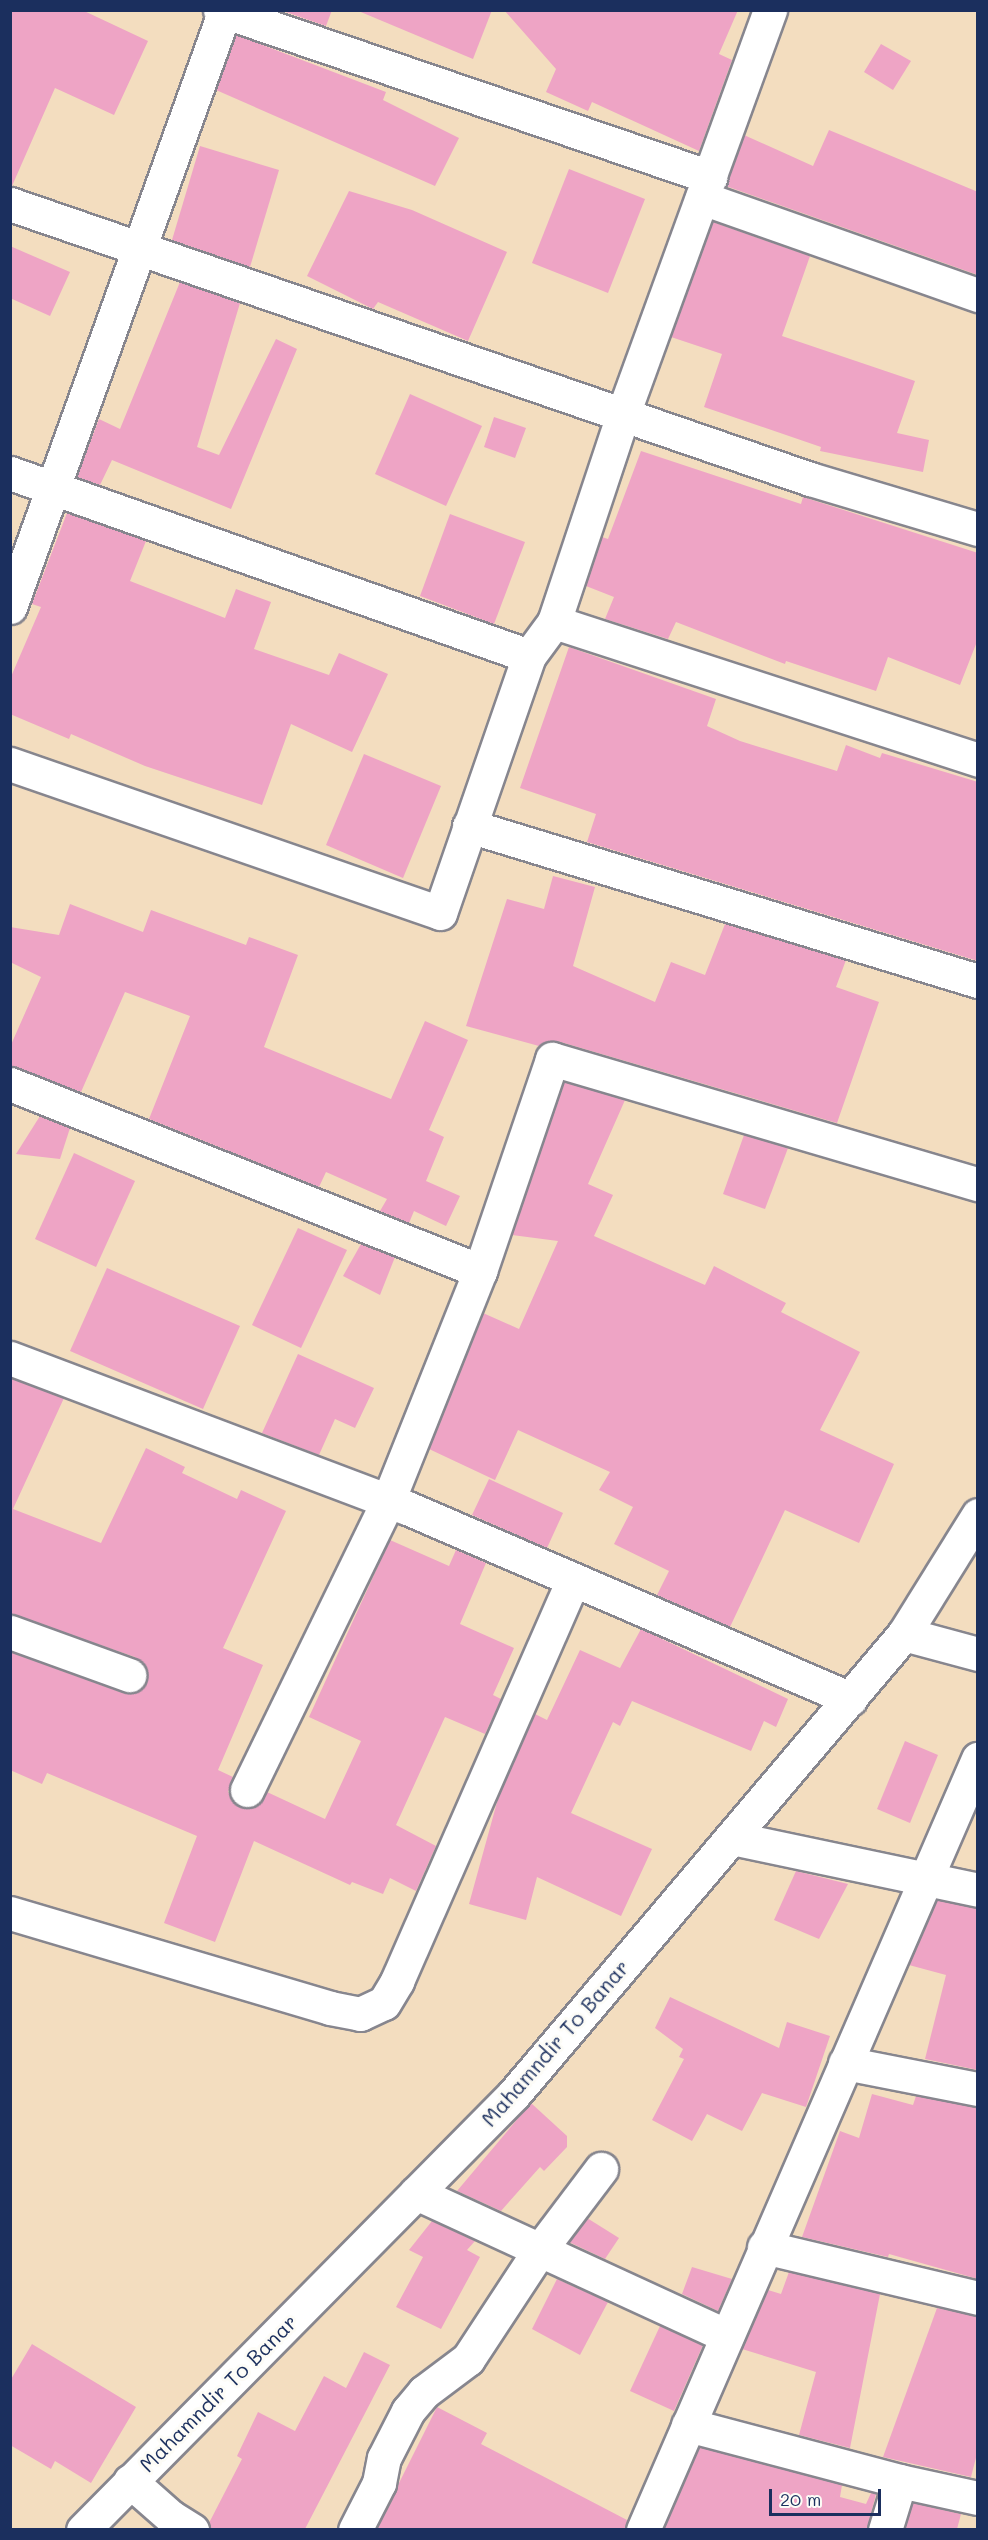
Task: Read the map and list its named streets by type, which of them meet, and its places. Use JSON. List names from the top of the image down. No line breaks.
{"streets":{"street":["Mahamndir To Banar"]},"scale_bar":"20 m"}
